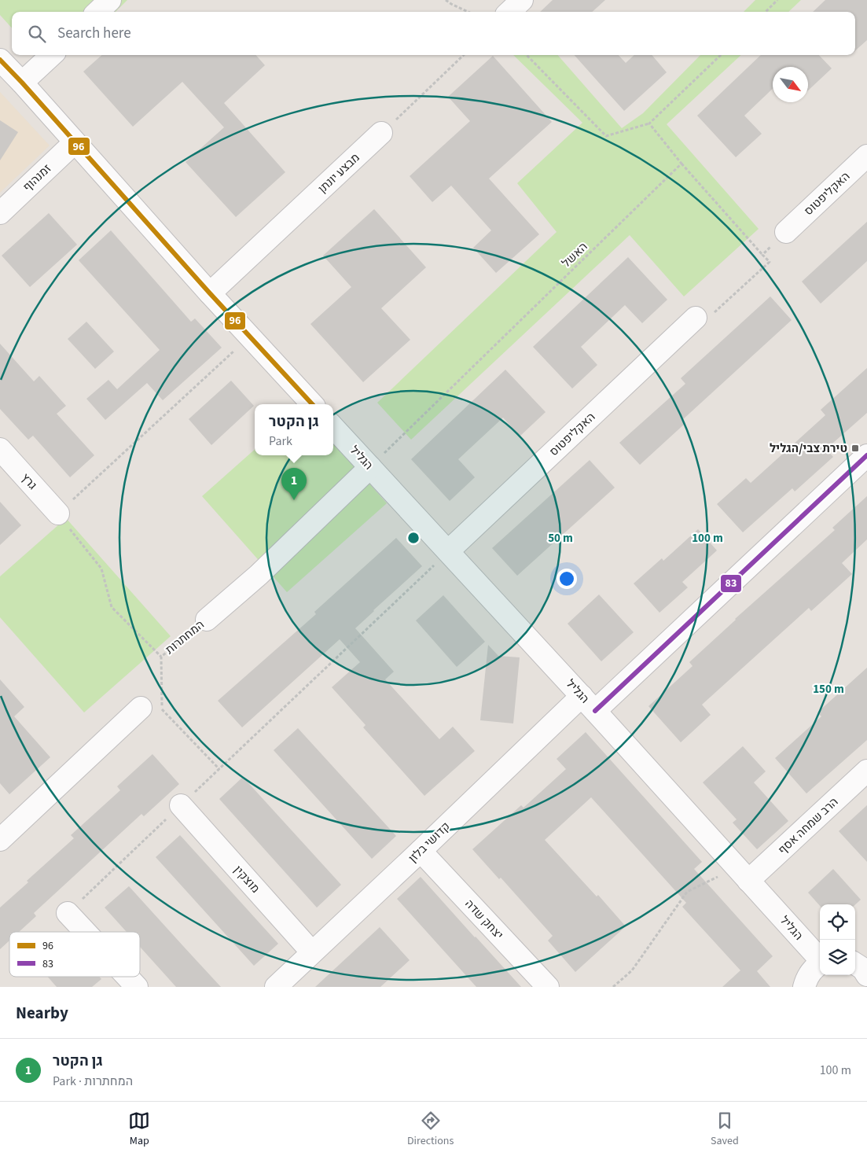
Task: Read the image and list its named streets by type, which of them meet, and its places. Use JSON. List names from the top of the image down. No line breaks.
{"streets":{"street":["מבצע יונתן","זמנהוף","האקליפטוס","הגליל","גרץ","המחתרות","הרב שמחה אסף","קדושי בלזן","מוצקין","יצחק שדה"],"path":["האשל"]},"crossings":[["האקליפטוס","הגליל"],["האשל","הגליל"],["האשל","המחתרות"],["הגליל","המחתרות"],["הגליל","הרב שמחה אסף"],["הגליל","קדושי בלזן"],["קדושי בלזן","מוצקין"],["קדושי בלזן","יצחק שדה"]],"places":{"transit":["טירת צבי/הגליל"]},"lines":["transit line 96","transit line 83"],"legend":["96","83"],"north":"bottom right","page":{"search":"Search here","popup":["גן הקטר","Park"],"pins":"1","heading":"Nearby","list":[{"mark":"1","name":"גן הקטר","note":"Park · המחתרות","value":"100 m"}],"nav":["Map","Directions","Saved"]},"rings":["50 m","100 m","150 m"]}
